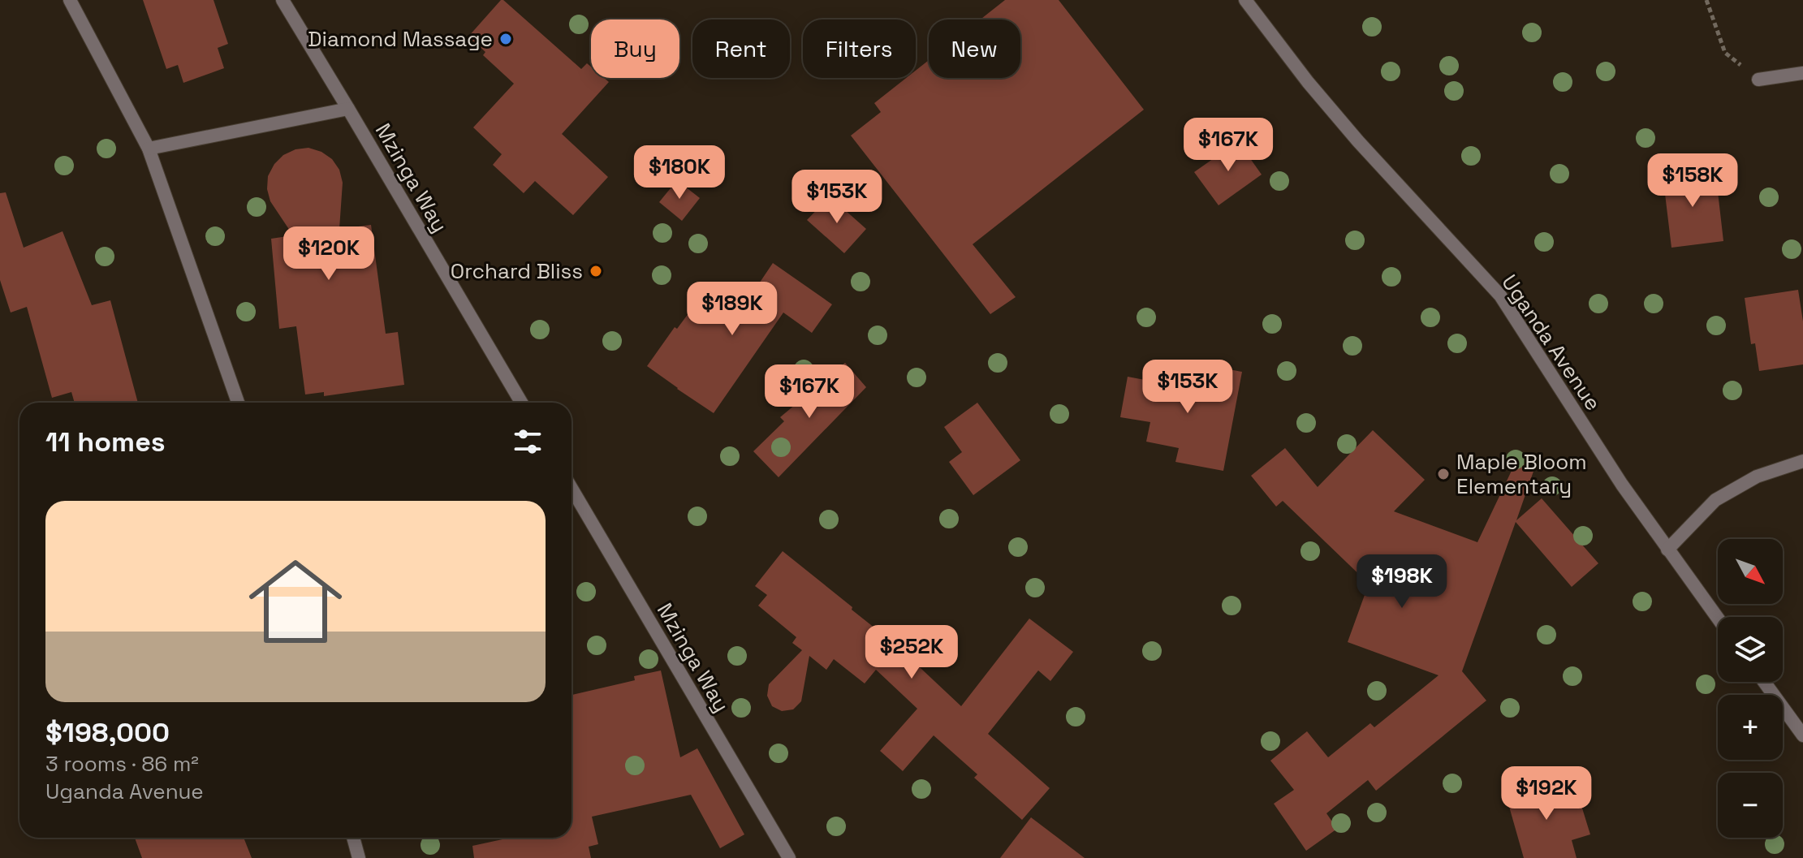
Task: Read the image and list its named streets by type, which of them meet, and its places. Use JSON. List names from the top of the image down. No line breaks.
{"streets":{"street":["Mzinga Way","Uganda Avenue"]},"places":["Diamond Massage","Orchard Bliss","Maple Bloom Elementary"],"north":"bottom right","page":{"chip":["Buy","Rent","Filters","New"],"price":["$167K","$180K","$158K","$153K","$120K","$189K","$153K","$167K","$198K","$252K","$192K"],"heading":"11 homes","list":[{"name":"$198,000","note":"3 rooms · 86 m² · Uganda Avenue"}],"map_buttons":["+","−"]}}
